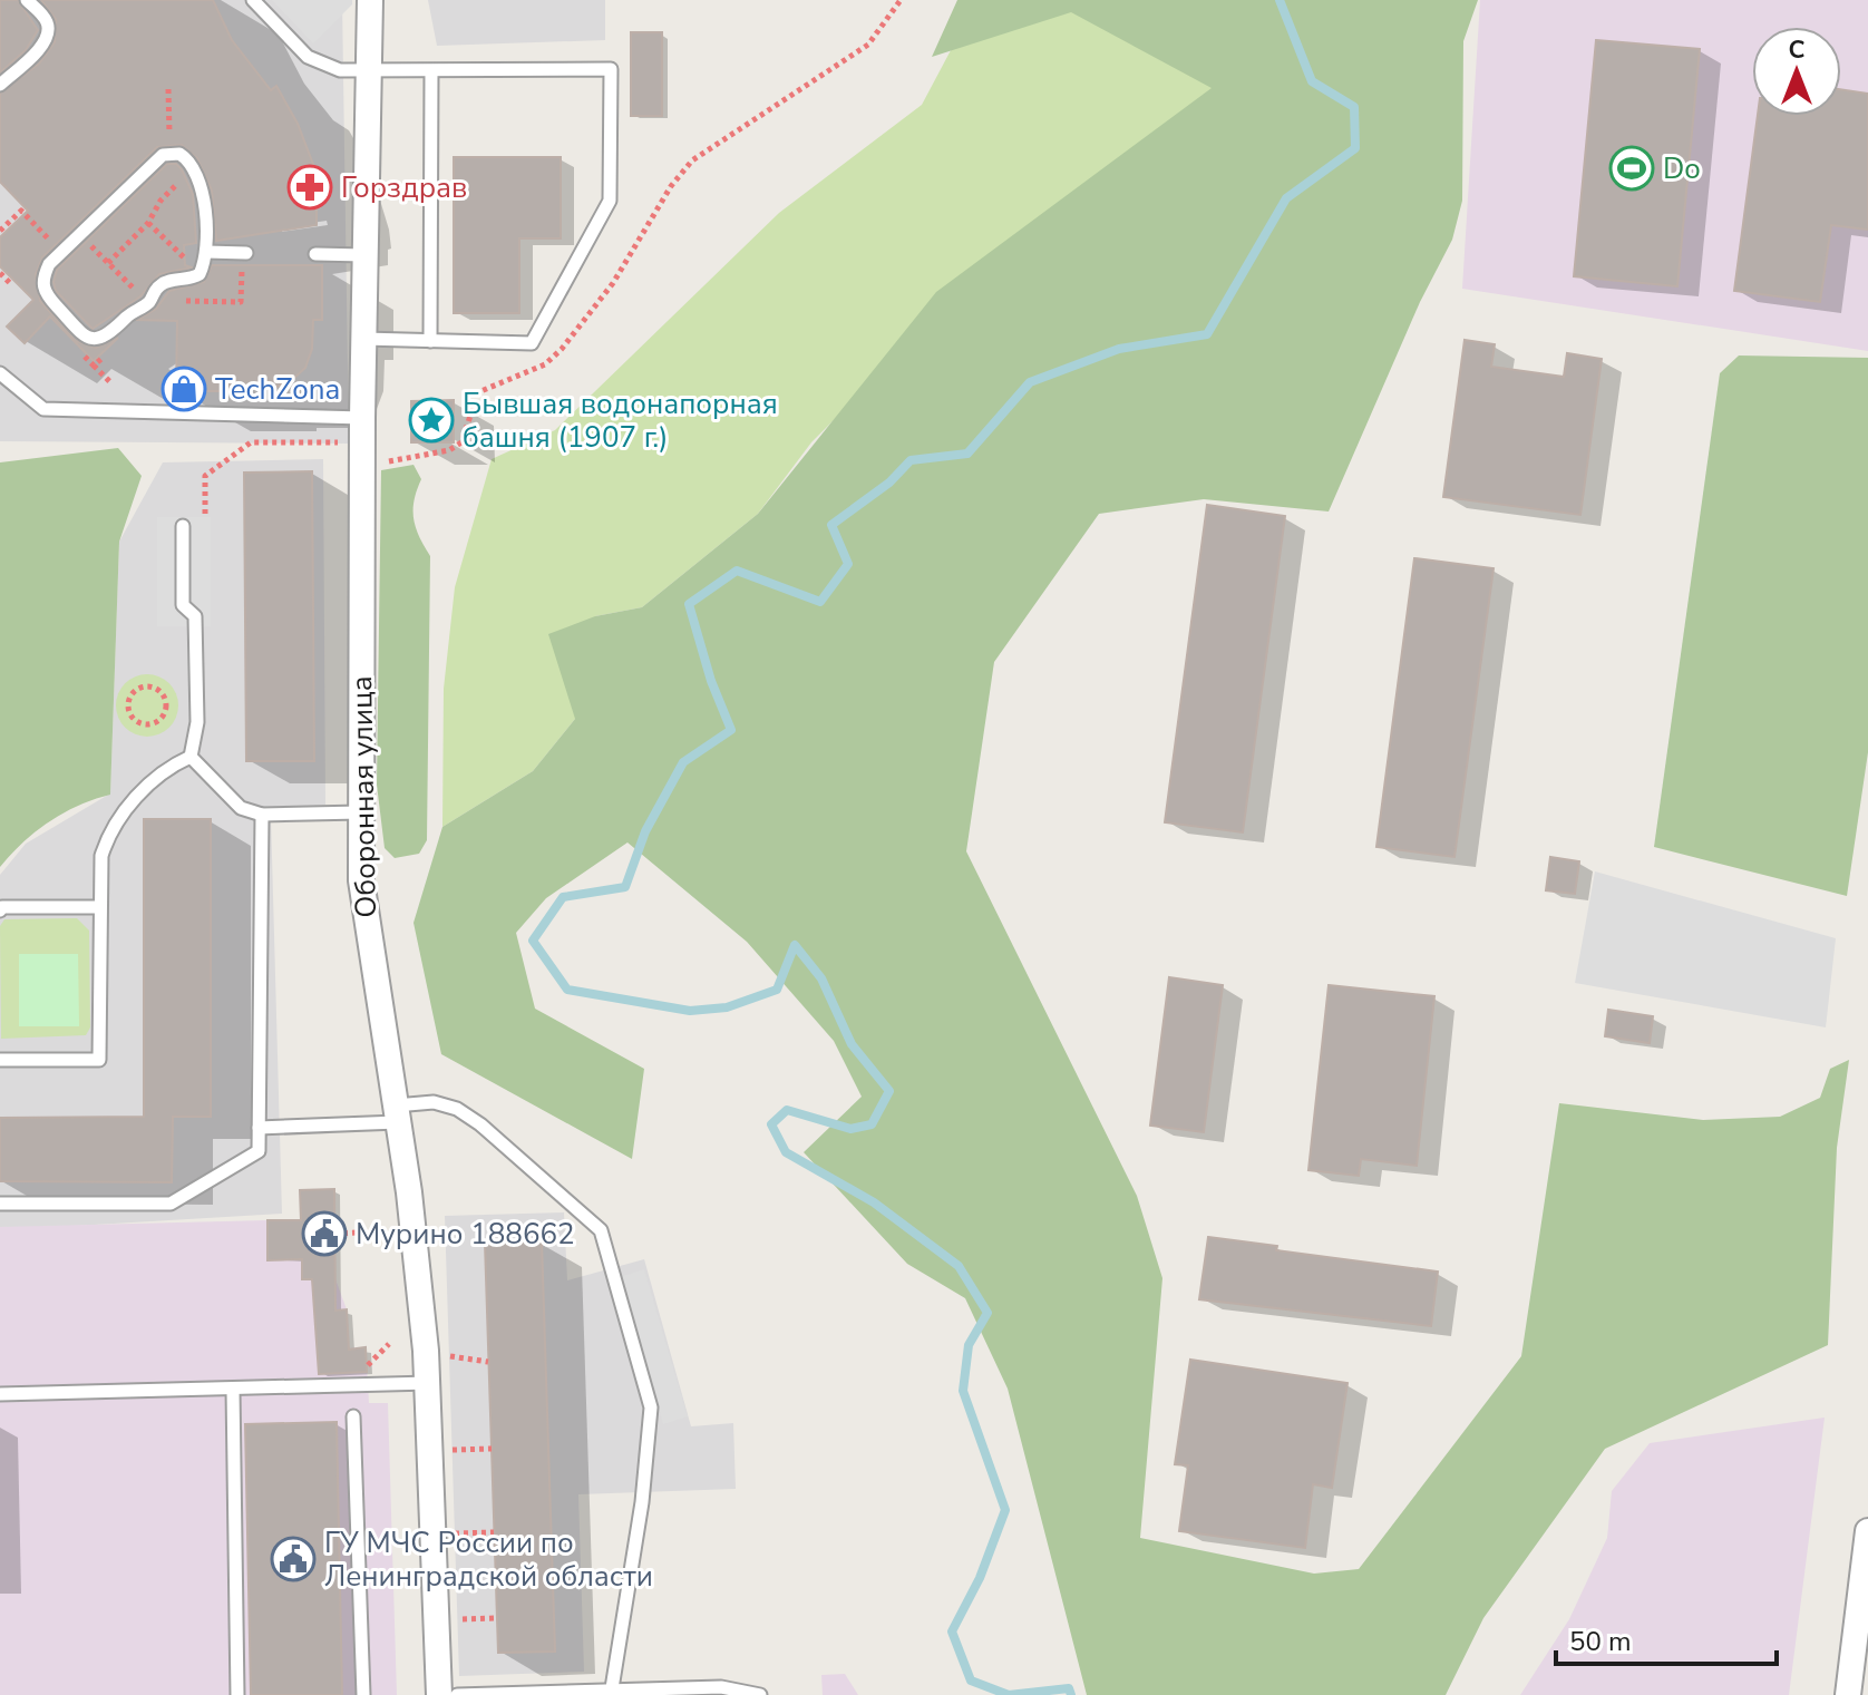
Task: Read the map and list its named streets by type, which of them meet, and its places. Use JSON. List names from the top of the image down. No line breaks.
{"streets":{"street":["Оборонная улица"]},"places":{"sports":["Do"],"pharmacy":["Горздрав"],"shop":["TechZona"],"place":["Бывшая водонапорная башня (1907 г.)"],"public building":["Мурино 188662","ГУ МЧС России по Ленинградской области"]},"scale_bar":"50 m","north":"top"}
